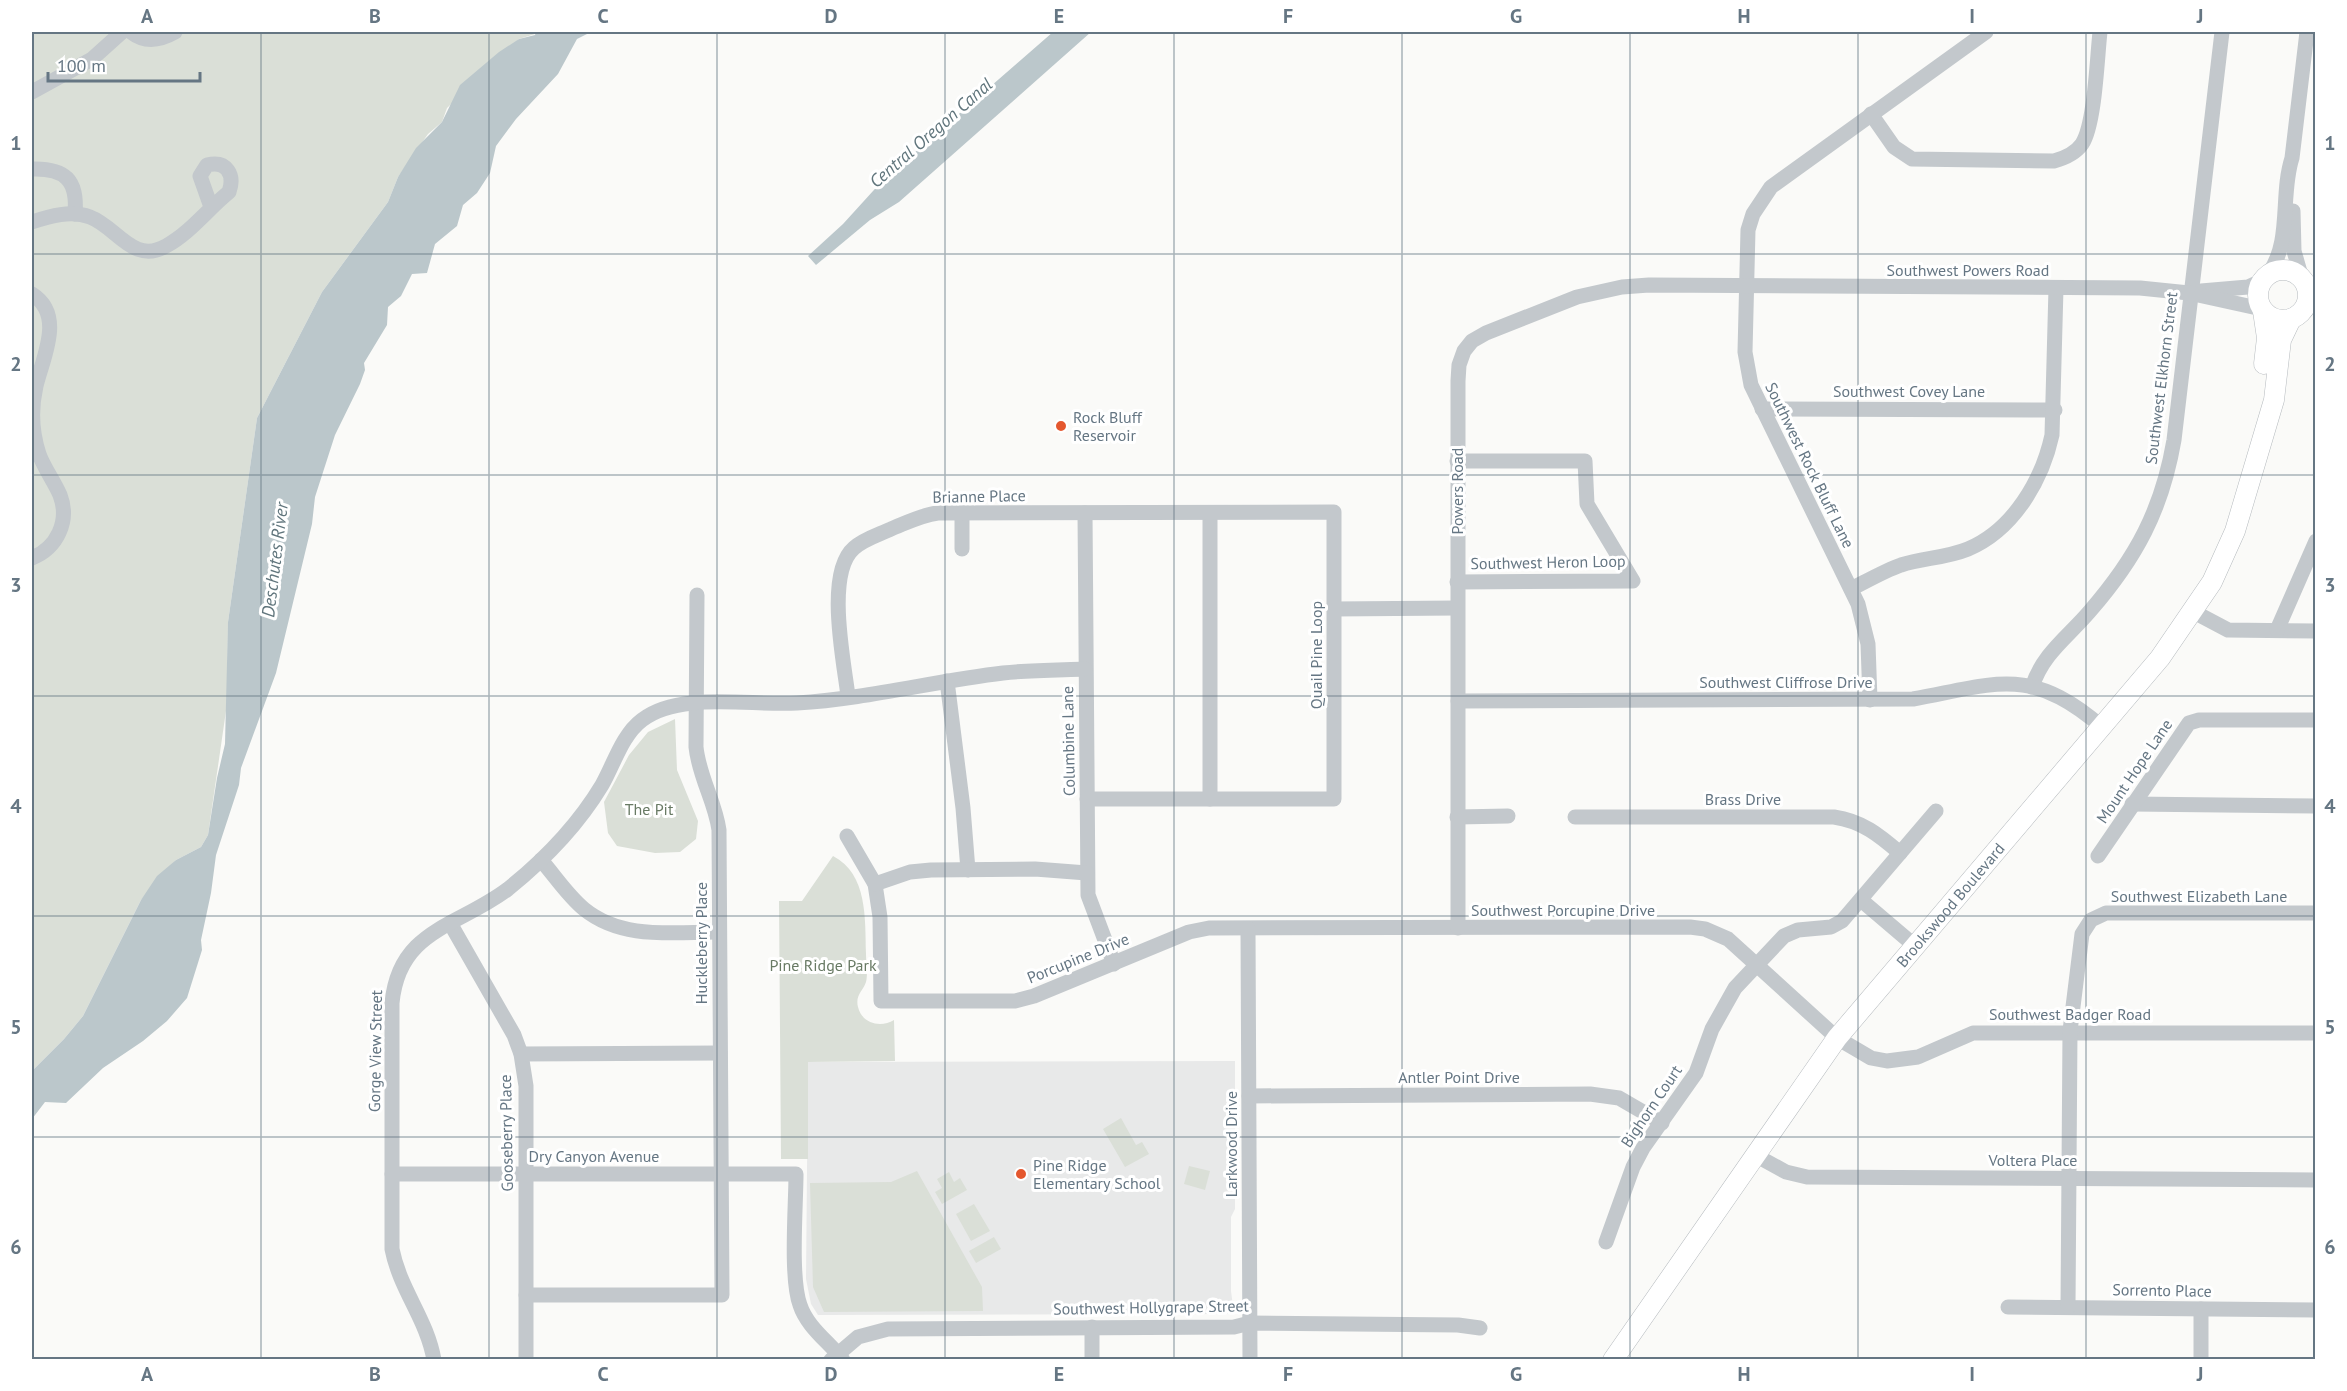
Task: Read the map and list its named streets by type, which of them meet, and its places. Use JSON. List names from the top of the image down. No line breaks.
{"streets":{"main road":["Brookswood Boulevard"],"street":["Southwest Powers Road","Southwest Elkhorn Street","Southwest Covey Lane","Southwest Rock Bluff Lane","Powers Road","Brianne Place","Southwest Heron Loop","Quail Pine Loop","Southwest Cliffrose Drive","Columbine Lane","Mount Hope Lane","Brass Drive","Southwest Elizabeth Lane","Southwest Porcupine Drive","Huckleberry Place","Porcupine Drive","Southwest Badger Road","Gorge View Street","Antler Point Drive","Bighorn Court","Gooseberry Place","Larkwood Drive","Dry Canyon Avenue","Voltera Place","Sorrento Place","Southwest Hollygrape Street"]},"crossings":[["Southwest Powers Road","Southwest Elkhorn Street"],["Southwest Powers Road","Southwest Rock Bluff Lane"],["Southwest Powers Road","Powers Road"],["Southwest Elkhorn Street","Southwest Cliffrose Drive"],["Southwest Covey Lane","Southwest Rock Bluff Lane"],["Southwest Rock Bluff Lane","Powers Road"],["Southwest Rock Bluff Lane","Southwest Cliffrose Drive"],["Powers Road","Southwest Heron Loop"],["Powers Road","Southwest Cliffrose Drive"],["Powers Road","Southwest Porcupine Drive"],["Brianne Place","Quail Pine Loop"],["Brianne Place","Columbine Lane"],["Brianne Place","Gorge View Street"],["Quail Pine Loop","Columbine Lane"],["Southwest Cliffrose Drive","Brookswood Boulevard"],["Columbine Lane","Porcupine Drive"],["Columbine Lane","Gorge View Street"],["Brass Drive","Bighorn Court"],["Southwest Elizabeth Lane","Southwest Badger Road"],["Southwest Elizabeth Lane","Voltera Place"],["Southwest Elizabeth Lane","Sorrento Place"],["Brookswood Boulevard","Southwest Porcupine Drive"],["Brookswood Boulevard","Southwest Badger Road"],["Brookswood Boulevard","Voltera Place"],["Southwest Porcupine Drive","Porcupine Drive"],["Southwest Porcupine Drive","Southwest Badger Road"],["Southwest Porcupine Drive","Bighorn Court"],["Southwest Porcupine Drive","Larkwood Drive"],["Huckleberry Place","Gorge View Street"],["Huckleberry Place","Gooseberry Place"],["Huckleberry Place","Dry Canyon Avenue"],["Porcupine Drive","Larkwood Drive"],["Gorge View Street","Gooseberry Place"],["Gorge View Street","Dry Canyon Avenue"],["Antler Point Drive","Bighorn Court"],["Antler Point Drive","Larkwood Drive"],["Gooseberry Place","Dry Canyon Avenue"],["Larkwood Drive","Southwest Hollygrape Street"],["Dry Canyon Avenue","Southwest Hollygrape Street"]],"water":["Central Oregon Canal","Deschutes River"],"parks":["The Pit","Pine Ridge Park"],"places":["Rock Bluff Reservoir","Pine Ridge Elementary School"],"scale_bar":"100 m","grid":{"columns":["A","B","C","D","E","F","G","H","I","J"],"rows":["1","2","3","4","5","6"]}}
